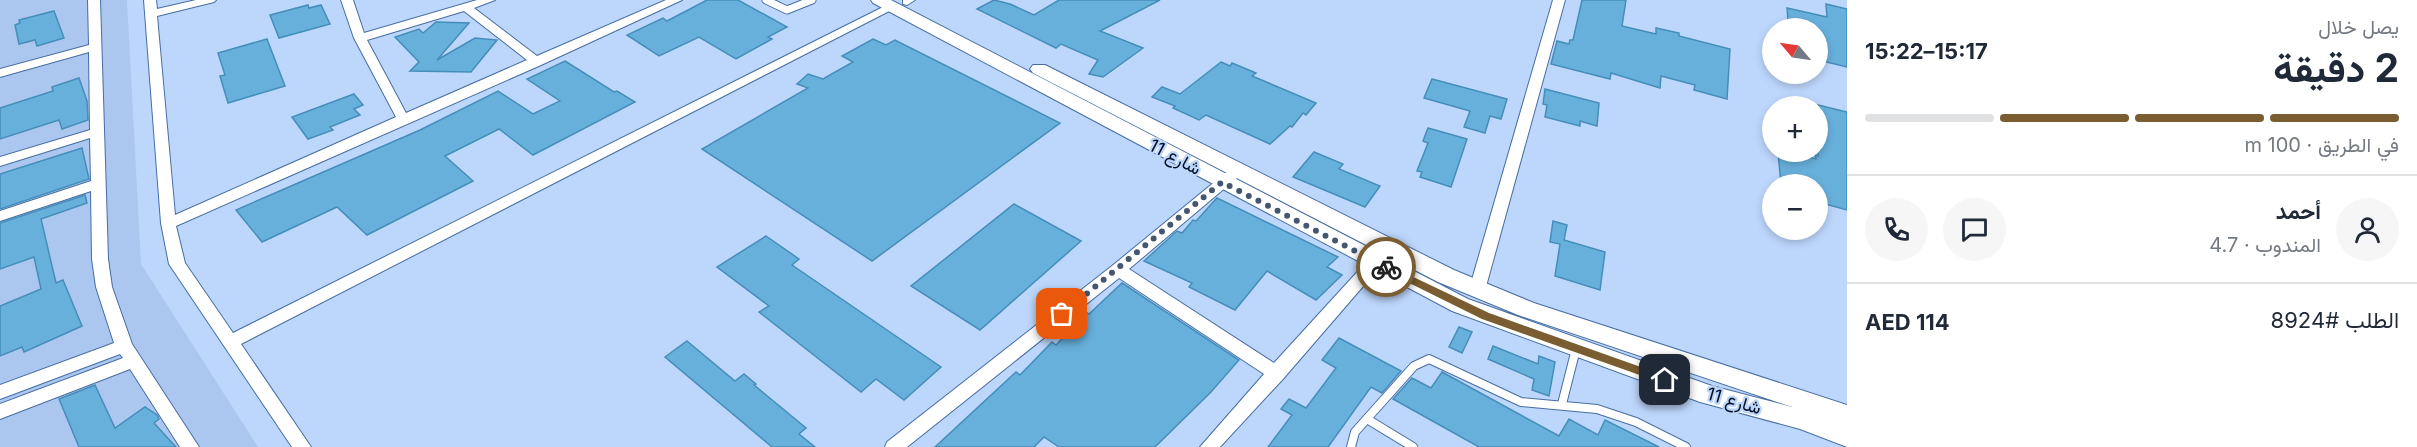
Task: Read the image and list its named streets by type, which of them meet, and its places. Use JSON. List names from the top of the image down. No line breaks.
{"streets":{"street":["شارع 11"]},"north":"top left","page":{"heading":["2 دقيقة","يصل خلال","15:17–15:22"],"panel":["أحمد","المندوب · 4.7","الطلب #8924","AED 114"],"map_buttons":["+","−"],"bar":"في الطريق · 100 m"}}
